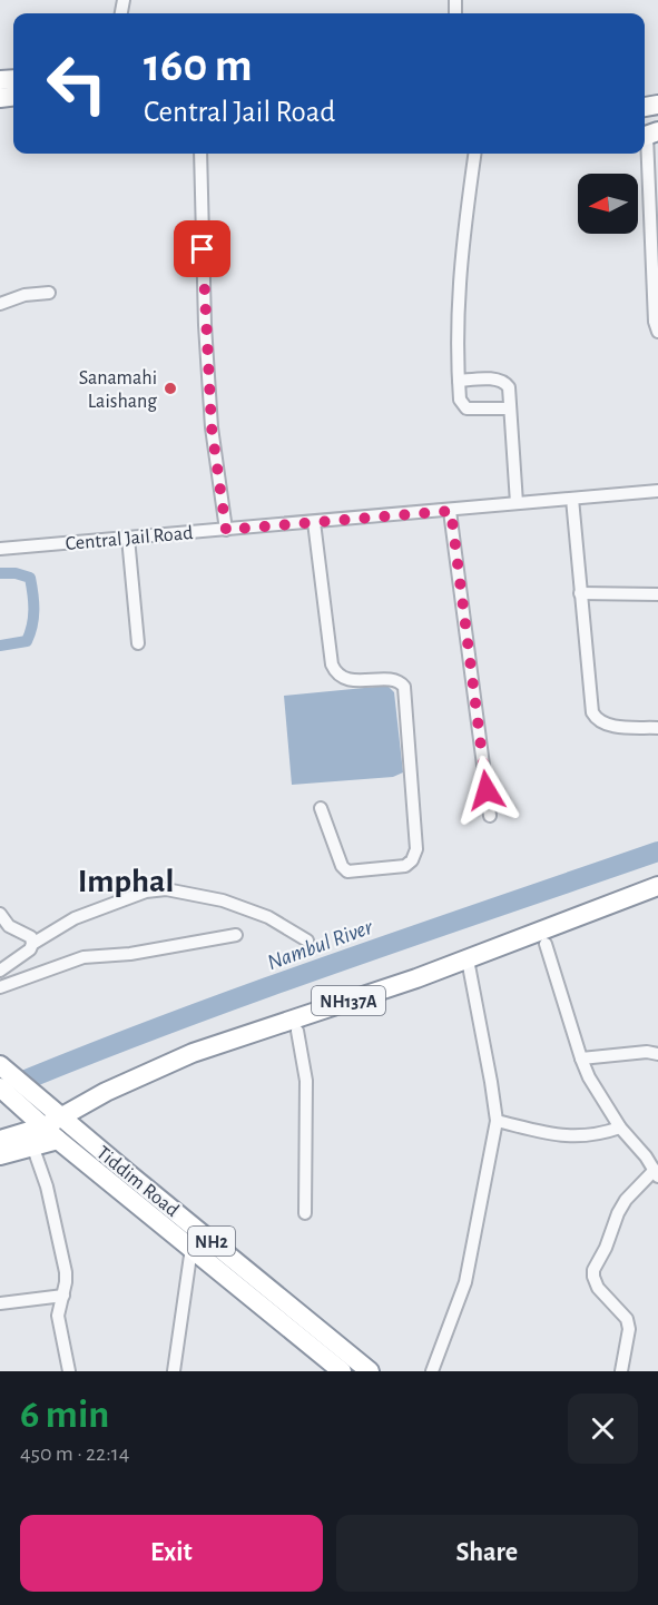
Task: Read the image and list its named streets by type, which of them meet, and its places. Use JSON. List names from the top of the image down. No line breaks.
{"streets":{"highway":["NH137A","Tiddim Road","NH2"],"street":["Central Jail Road"]},"crossings":[["NH137A","Tiddim Road"],["NH137A","NH2"],["Tiddim Road","NH2"]],"districts":["Imphal"],"water":["Nambul River"],"places":["Sanamahi Laishang"],"north":"left","page":{"turn":["160 m","Central Jail Road"],"heading":["6 min","450 m · 22:14"],"buttons":["Exit","Share"]}}
